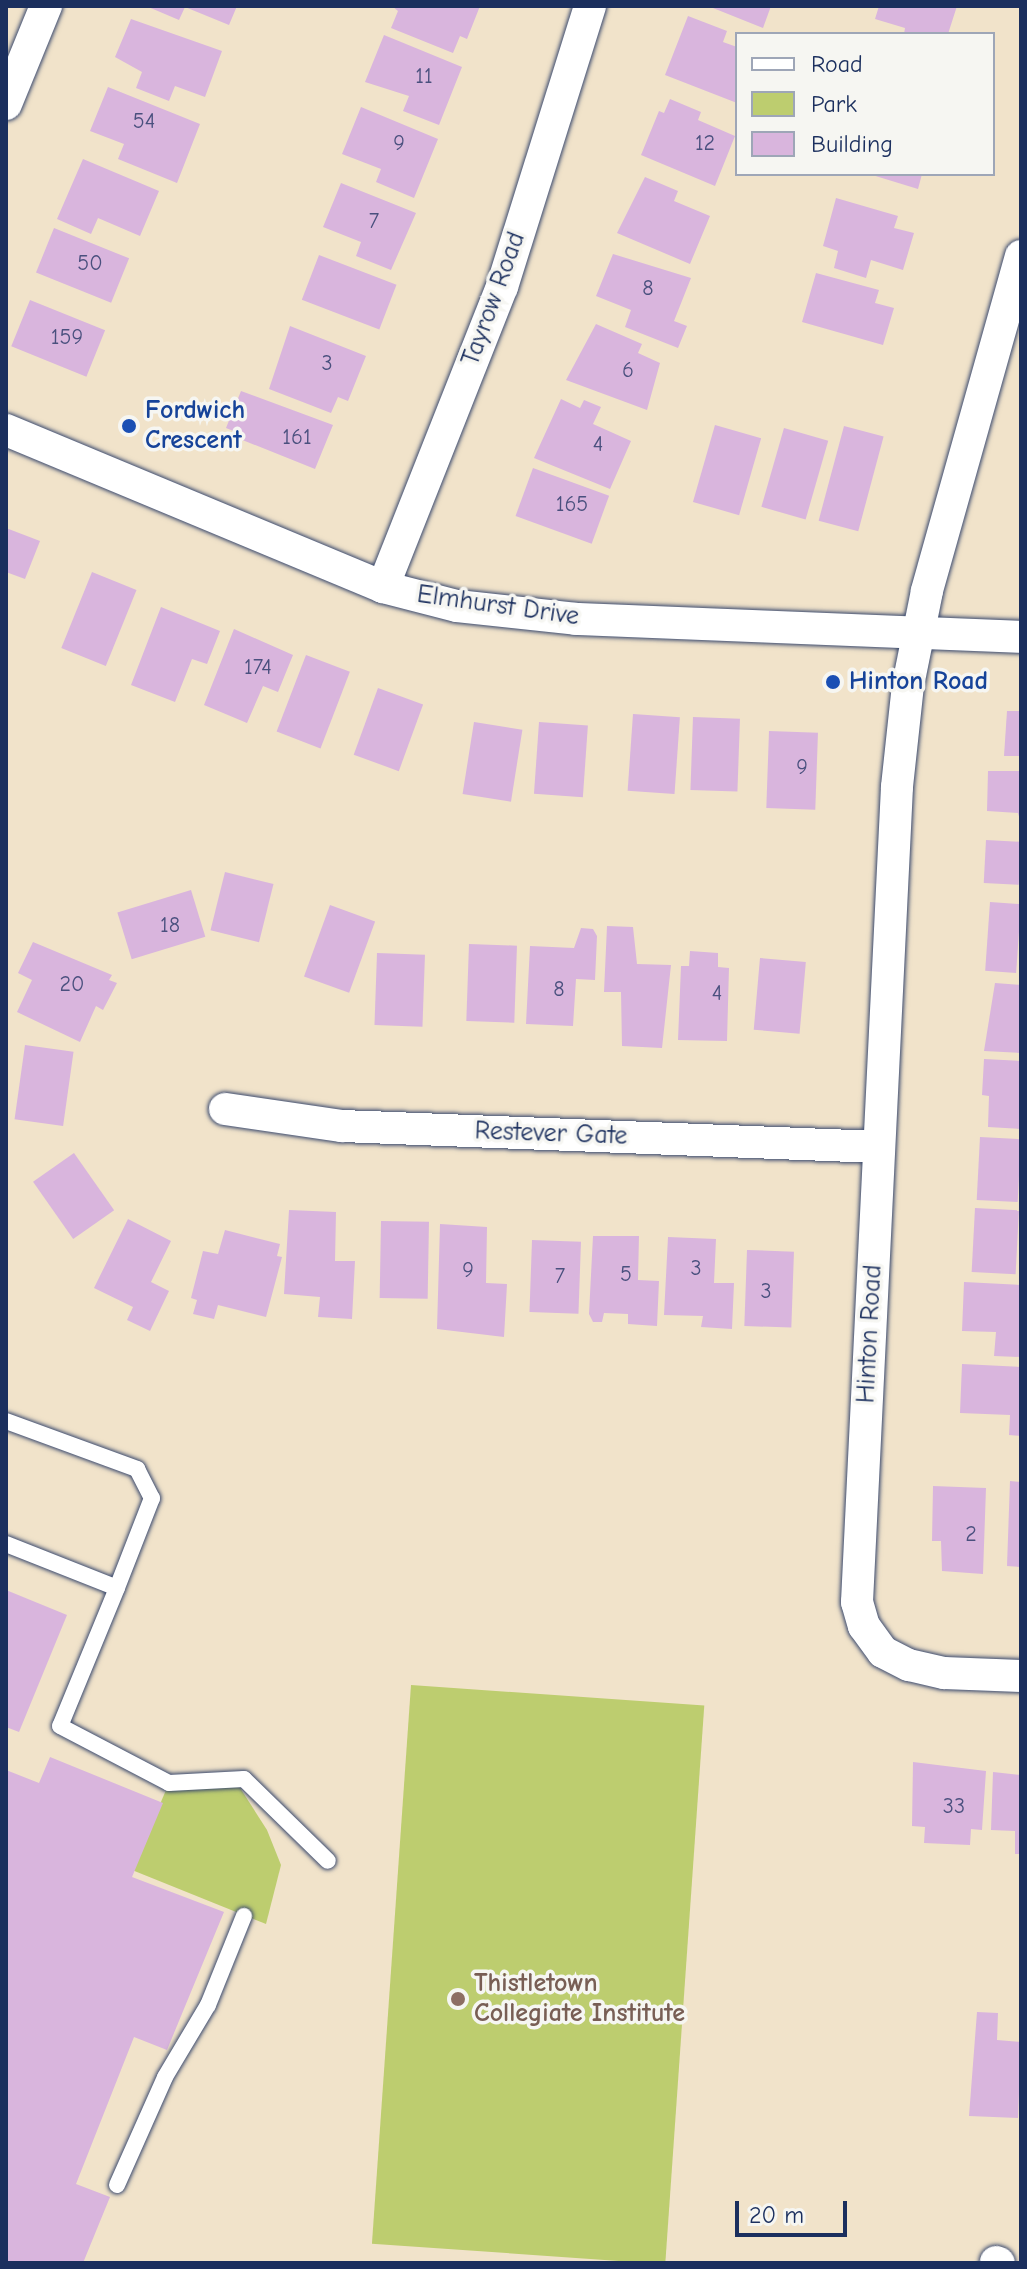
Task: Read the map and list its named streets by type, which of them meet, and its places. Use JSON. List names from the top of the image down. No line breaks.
{"streets":{"street":["Tayrow Road","Elmhurst Drive","Restever Gate","Hinton Road"]},"crossings":[["Tayrow Road","Elmhurst Drive"],["Elmhurst Drive","Hinton Road"],["Restever Gate","Hinton Road"]],"places":["Fordwich Crescent","Hinton Road","Thistletown Collegiate Institute"],"house_numbers":["11","54","9","12","7","50","8","159","3","6","161","4","165","174","9","18","20","8","4","3","9","5","7","3","2","33"],"legend":["Road","Park","Building"],"scale_bar":"20 m"}
